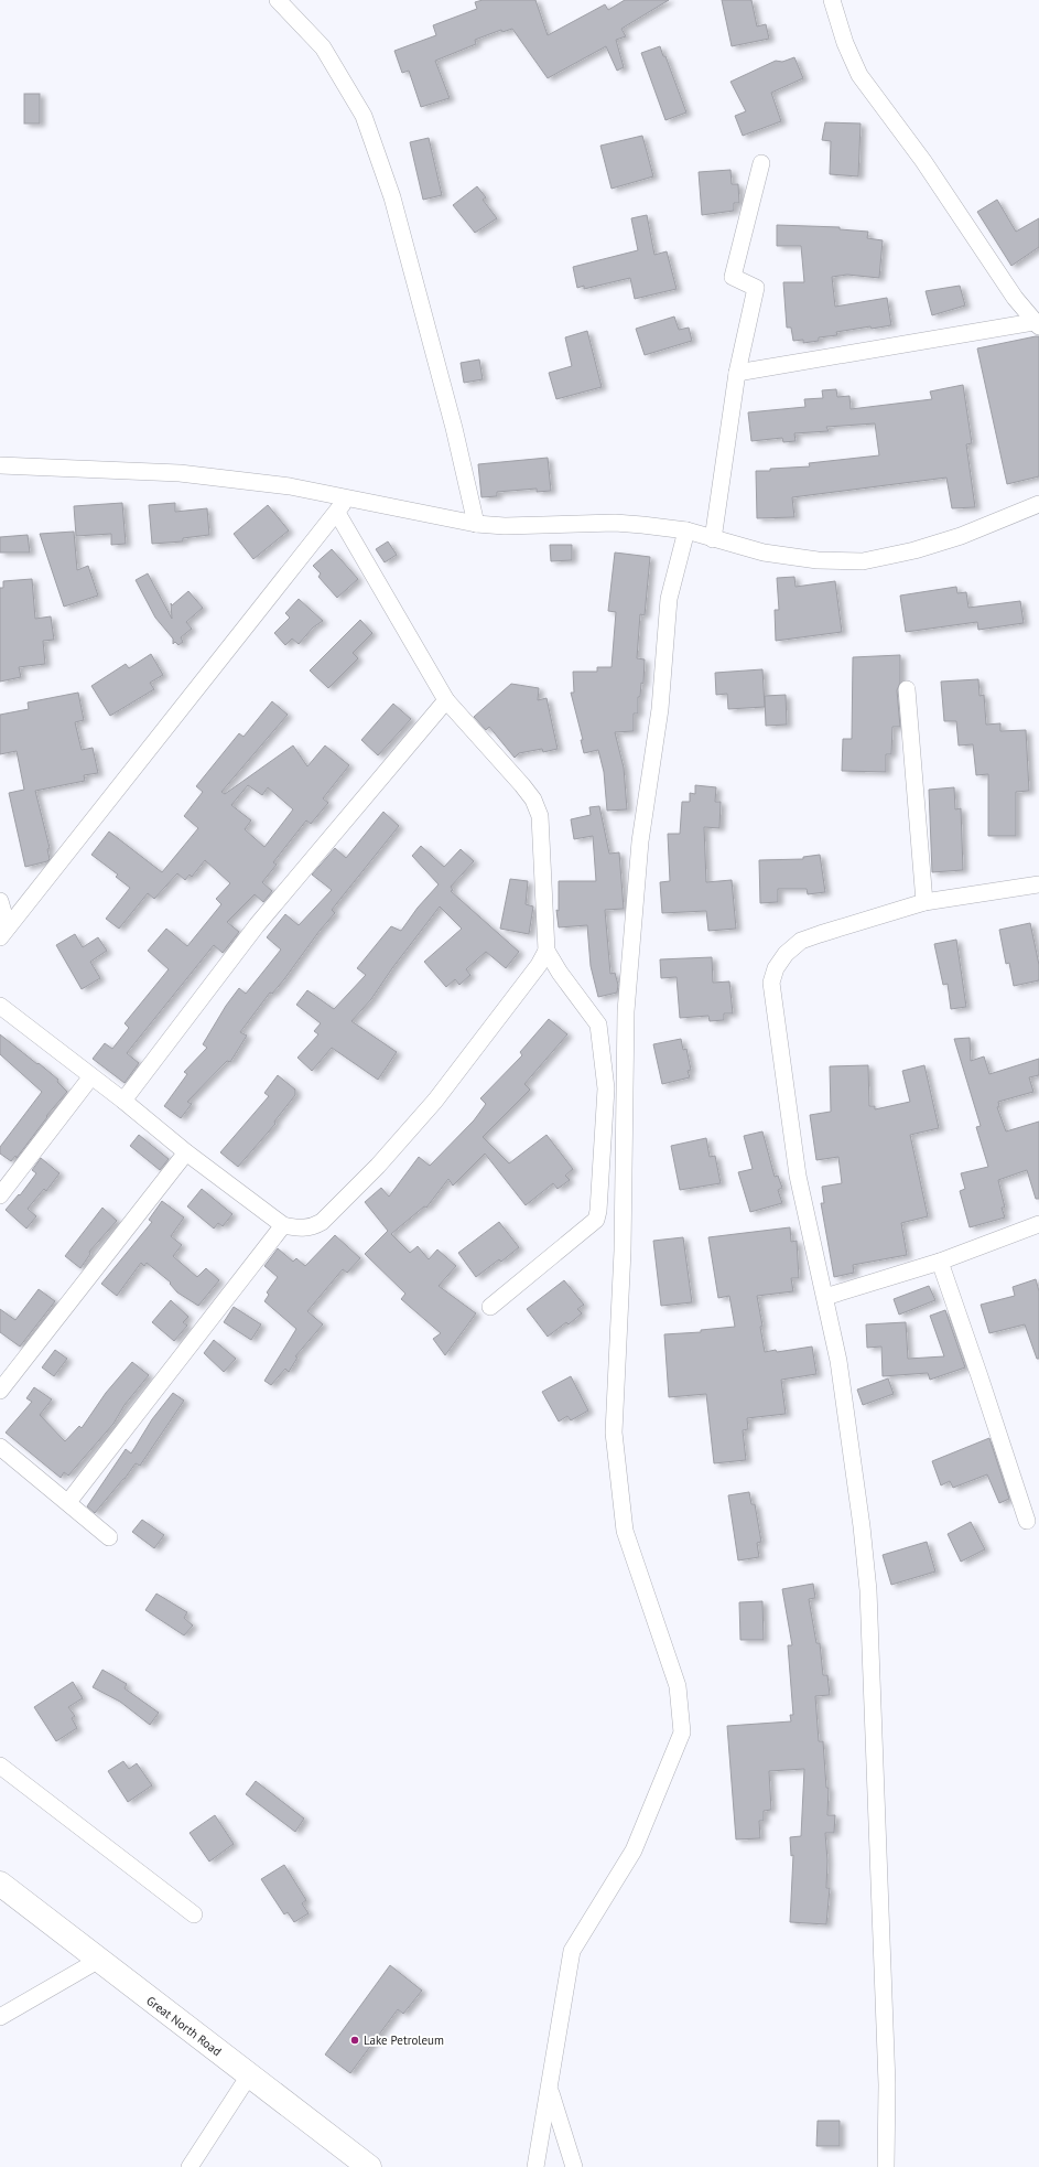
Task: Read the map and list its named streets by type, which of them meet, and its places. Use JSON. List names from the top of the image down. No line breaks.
{"streets":{"highway":["Great North Road"]},"places":["Lake Petroleum"]}
